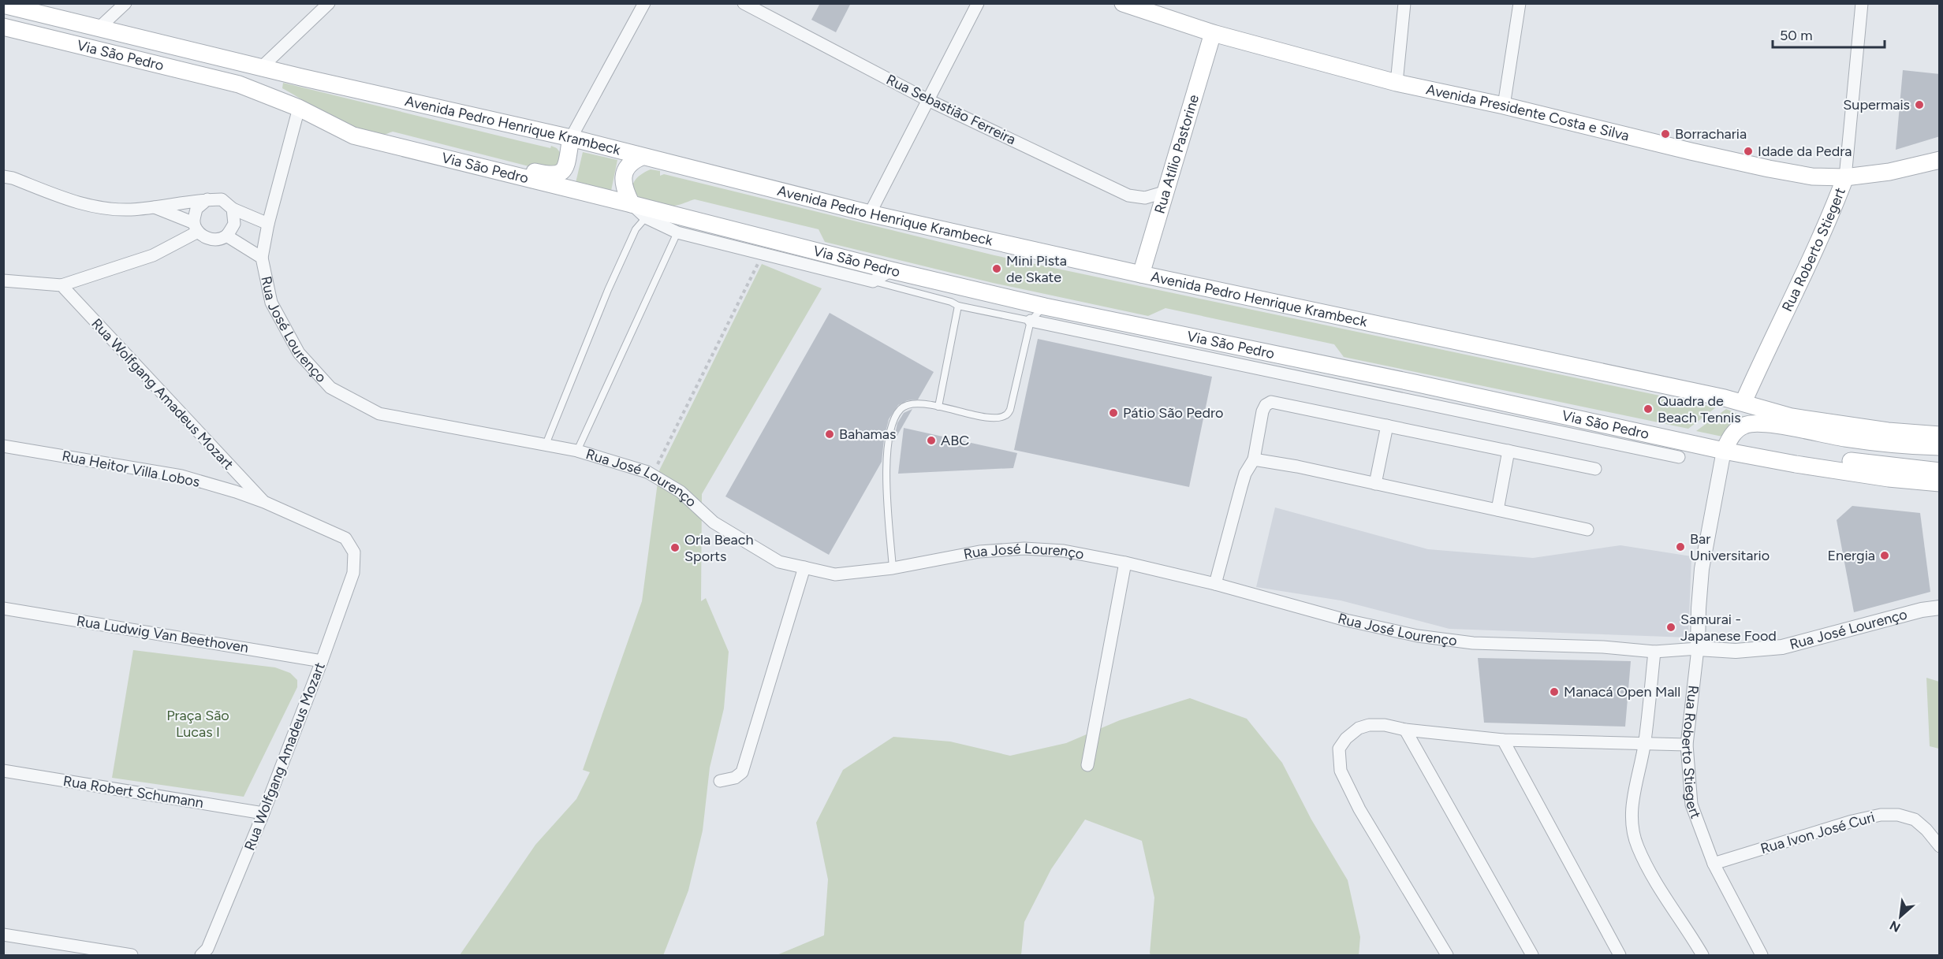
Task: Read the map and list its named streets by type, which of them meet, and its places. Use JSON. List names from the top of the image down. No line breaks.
{"streets":{"main road":["Via São Pedro","Avenida Presidente Costa e Silva","Avenida Pedro Henrique Krambeck","Rua Atílio Pastorine","Rua Roberto Stiegert"],"street":["Rua Sebastião Ferreira","Rua José Lourenço","Rua Wolfgang Amadeus Mozart","Rua Heitor Villa Lobos","Rua Ludwig Van Beethoven","Rua Robert Schumann","Rua Ivon José Curi"]},"crossings":[["Via São Pedro","Rua Roberto Stiegert"],["Rua Sebastião Ferreira","Rua Atílio Pastorine"],["Avenida Presidente Costa e Silva","Rua Atílio Pastorine"],["Avenida Presidente Costa e Silva","Rua Roberto Stiegert"],["Avenida Pedro Henrique Krambeck","Rua Atílio Pastorine"],["Avenida Pedro Henrique Krambeck","Rua Roberto Stiegert"],["Rua Roberto Stiegert","Rua José Lourenço"],["Rua Roberto Stiegert","Rua Ivon José Curi"],["Rua Wolfgang Amadeus Mozart","Rua Heitor Villa Lobos"],["Rua Wolfgang Amadeus Mozart","Rua Ludwig Van Beethoven"],["Rua Wolfgang Amadeus Mozart","Rua Robert Schumann"]],"parks":["Praça São Lucas I"],"places":["Supermais","Borracharia","Idade da Pedra","Mini Pista de Skate","Quadra de Beach Tennis","Pátio São Pedro","Bahamas","ABC","Bar Universitario","Orla Beach Sports","Energia","Samurai - Japanese Food","Manacá Open Mall"],"scale_bar":"50 m","north":"bottom left"}
